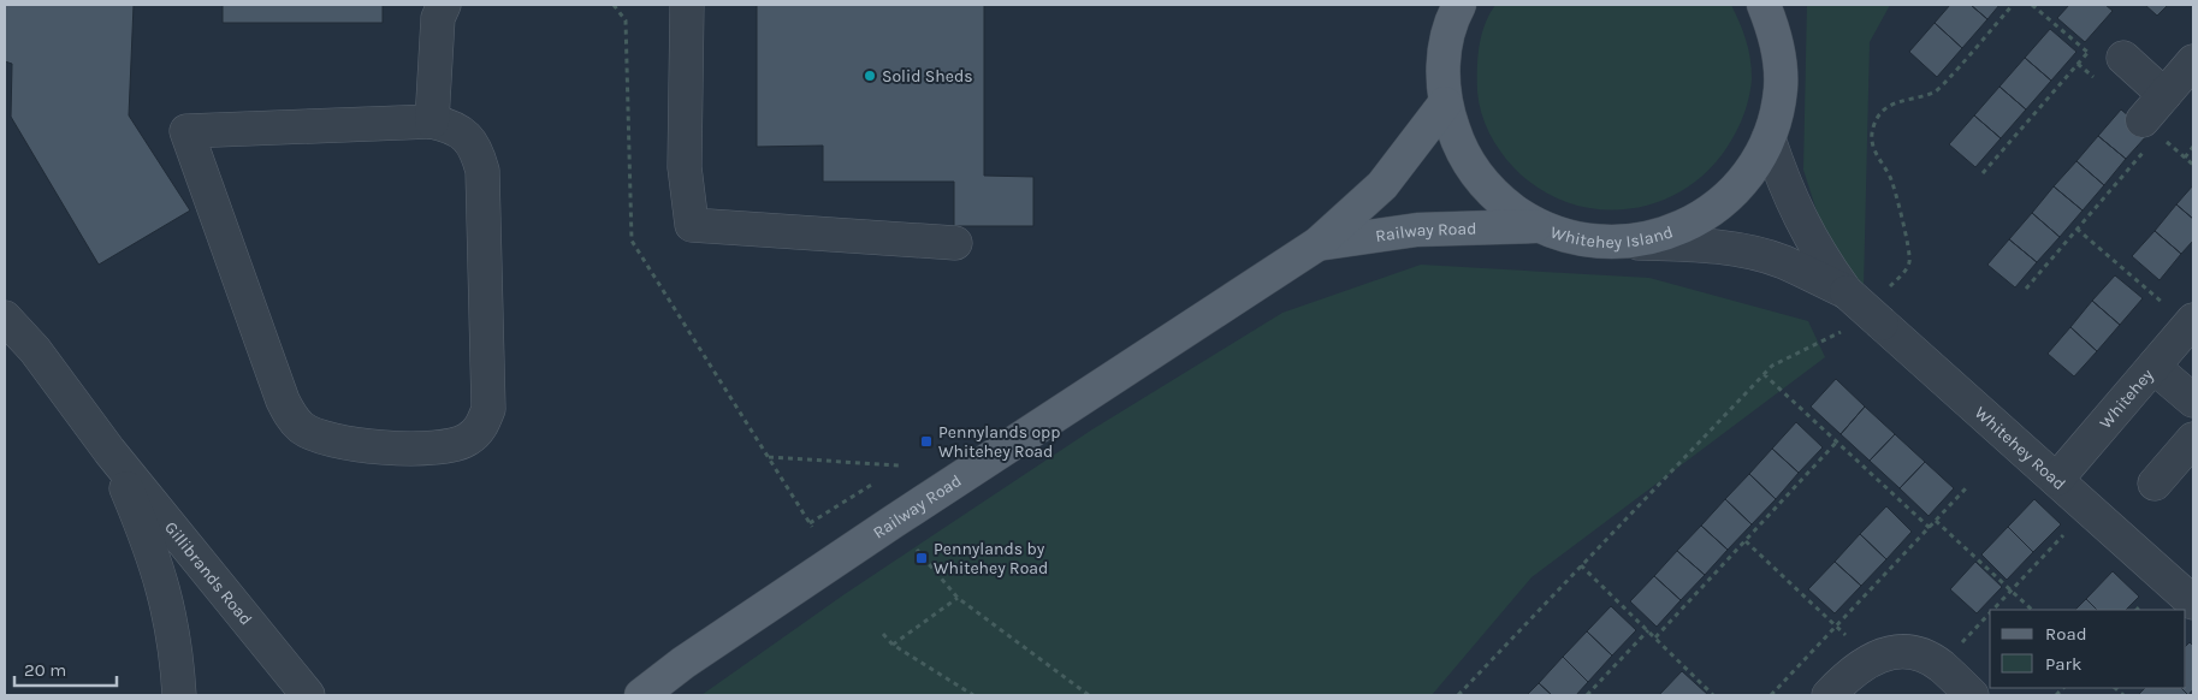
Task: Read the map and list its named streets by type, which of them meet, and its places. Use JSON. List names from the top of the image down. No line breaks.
{"streets":{"main road":["Whitehey Island","Railway Road"],"street":["Whitehey","Whitehey Road","Gillibrands Road"]},"crossings":[["Whitehey Island","Railway Road"],["Whitehey","Whitehey Road"]],"places":{"other":["Solid Sheds"],"transit":["Pennylands opp Whitehey Road","Pennylands by Whitehey Road"]},"legend":["Road","Park"],"scale_bar":"20 m"}
